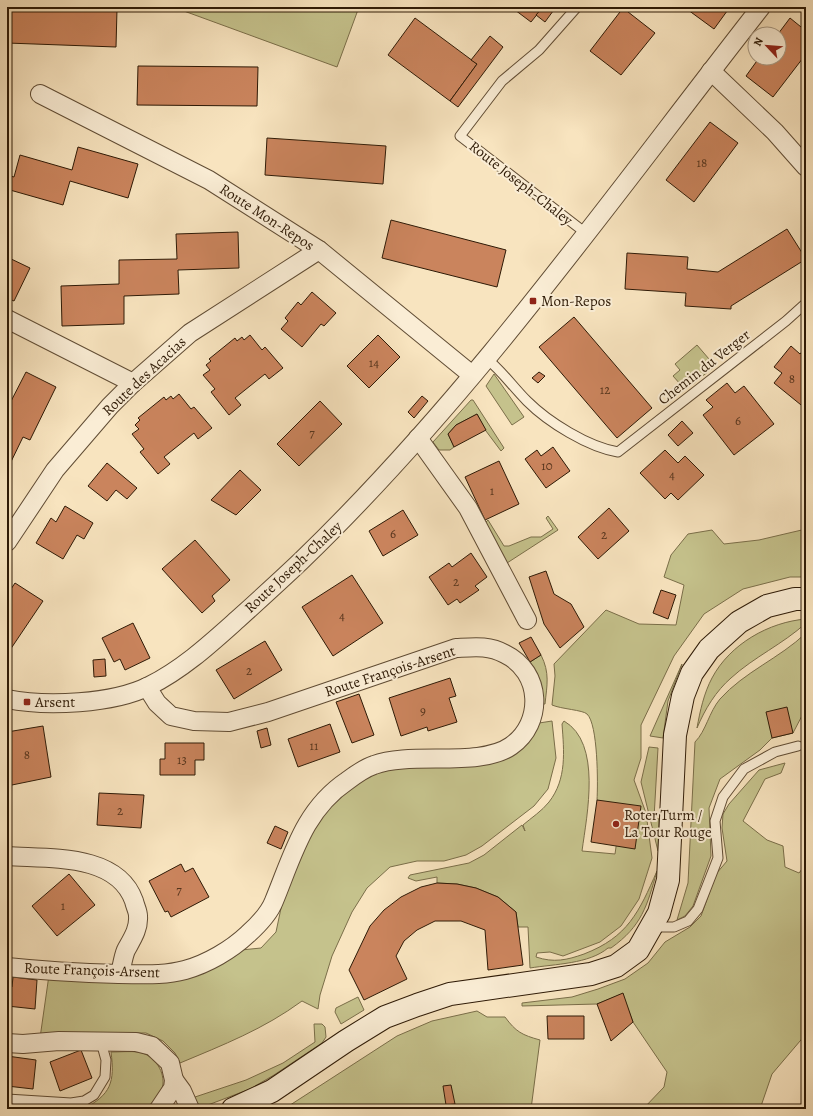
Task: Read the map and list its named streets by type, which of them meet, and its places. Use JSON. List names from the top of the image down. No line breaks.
{"streets":{"street":["Route Joseph-Chaley","Route Mon-Repos","Route des Acacias","Route François-Arsent"],"lane":["Chemin du Verger"]},"crossings":[["Route Joseph-Chaley","Route Mon-Repos"],["Route Joseph-Chaley","Chemin du Verger"],["Route Joseph-Chaley","Route François-Arsent"],["Route Mon-Repos","Route des Acacias"]],"places":{"transit":["Mon-Repos","Arsent"],"other":["Roter Turm / La Tour Rouge"]},"house_numbers":["18","14","8","12","6","7","10","4","1","6","2","2","4","2","9","11","8","13","2","7","1"],"north":"top left"}
